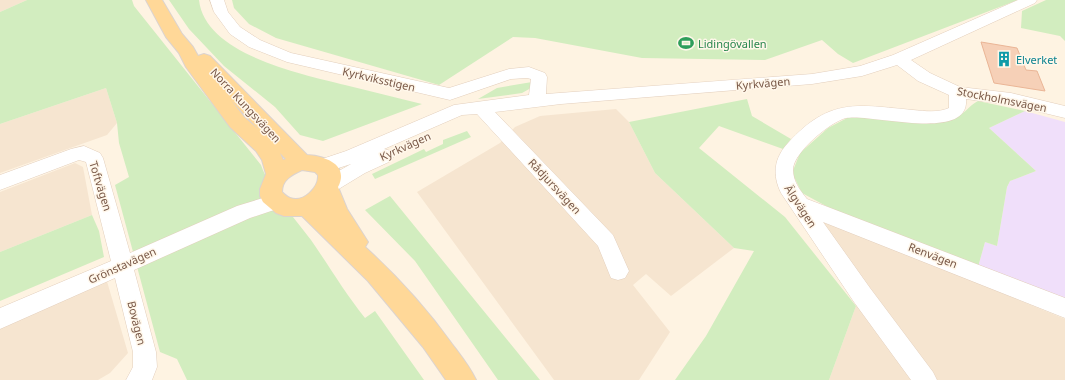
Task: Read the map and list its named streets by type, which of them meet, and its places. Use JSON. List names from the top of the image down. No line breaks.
{"streets":{"main road":["Norra Kungsvägen"],"street":["Kyrkviksstigen","Kyrkvägen","Stockholmsvägen","Toftvägen","Rådjursvägen","Älgvägen","Renvägen","Grönstavägen","Bovägen"]},"crossings":[["Kyrkviksstigen","Kyrkvägen"],["Kyrkvägen","Stockholmsvägen"],["Kyrkvägen","Norra Kungsvägen"],["Kyrkvägen","Rådjursvägen"],["Kyrkvägen","Grönstavägen"],["Stockholmsvägen","Älgvägen"],["Norra Kungsvägen","Grönstavägen"],["Toftvägen","Grönstavägen"],["Toftvägen","Bovägen"],["Älgvägen","Renvägen"],["Grönstavägen","Bovägen"]],"places":{"sports":["Lidingövallen"],"building":["Elverket"]}}
